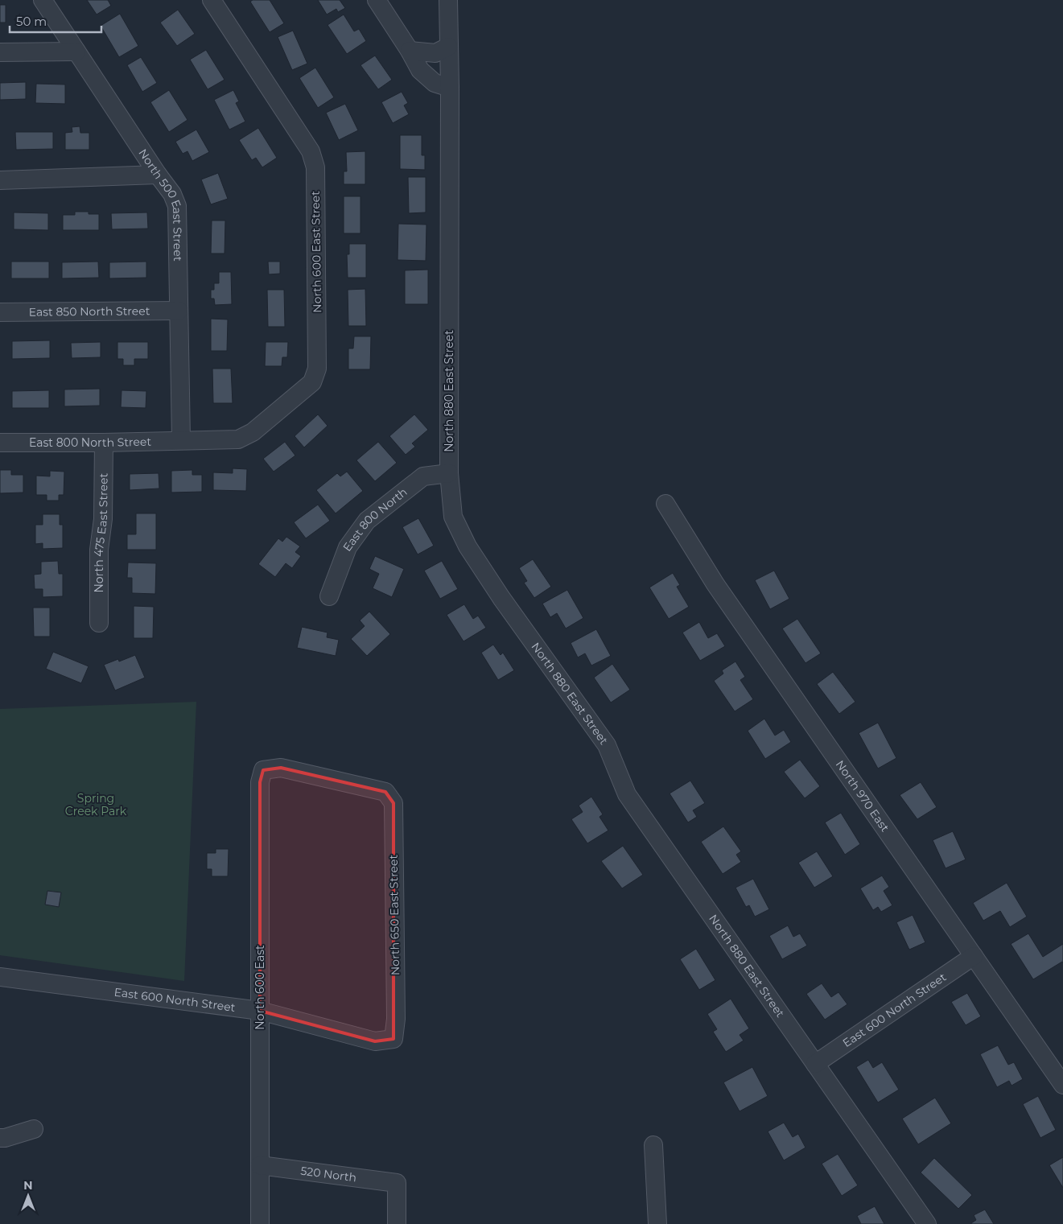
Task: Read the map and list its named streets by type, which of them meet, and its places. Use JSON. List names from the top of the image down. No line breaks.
{"streets":{"street":["North 500 East Street","North 600 East Street","East 850 North Street","North 880 East Street","East 800 North Street","East 800 North","North 475 East Street","North 970 East","North 650 East Street","North 600 East","East 600 North Street","520 North"]},"crossings":[["North 500 East Street","North 600 East Street"],["North 500 East Street","East 850 North Street"],["North 500 East Street","East 800 North Street"],["North 600 East Street","East 800 North Street"],["North 880 East Street","East 800 North"],["North 880 East Street","East 600 North Street"],["East 800 North Street","North 475 East Street"],["North 970 East","East 600 North Street"],["North 650 East Street","North 600 East"],["North 650 East Street","East 600 North Street"],["North 600 East","East 600 North Street"],["North 600 East","520 North"]],"parks":["Spring Creek Park"],"scale_bar":"50 m","north":"top"}
